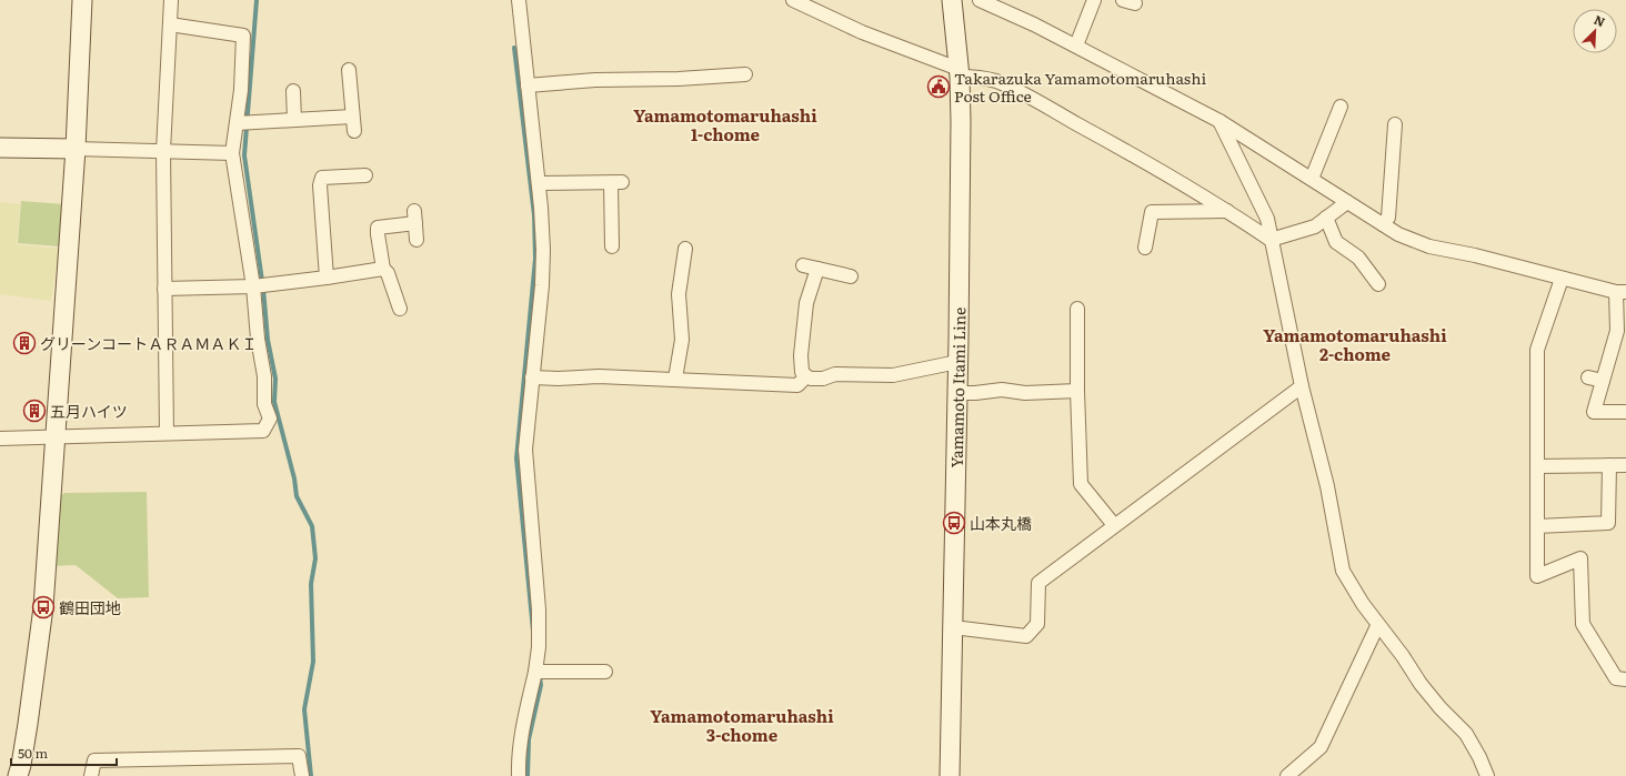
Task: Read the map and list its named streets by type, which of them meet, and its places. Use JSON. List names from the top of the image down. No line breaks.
{"streets":{"street":["Yamamoto Itami Line"]},"districts":["Yamamotomaruhashi 1-chome","Yamamotomaruhashi 2-chome","Yamamotomaruhashi 3-chome"],"places":{"public building":["Takarazuka Yamamotomaruhashi Post Office"],"building":["グリーンコートＡＲＡＭＡＫＩ","五月ハイツ"],"bus stop":["山本丸橋","鶴田団地"]},"scale_bar":"50 m","north":"top right"}
